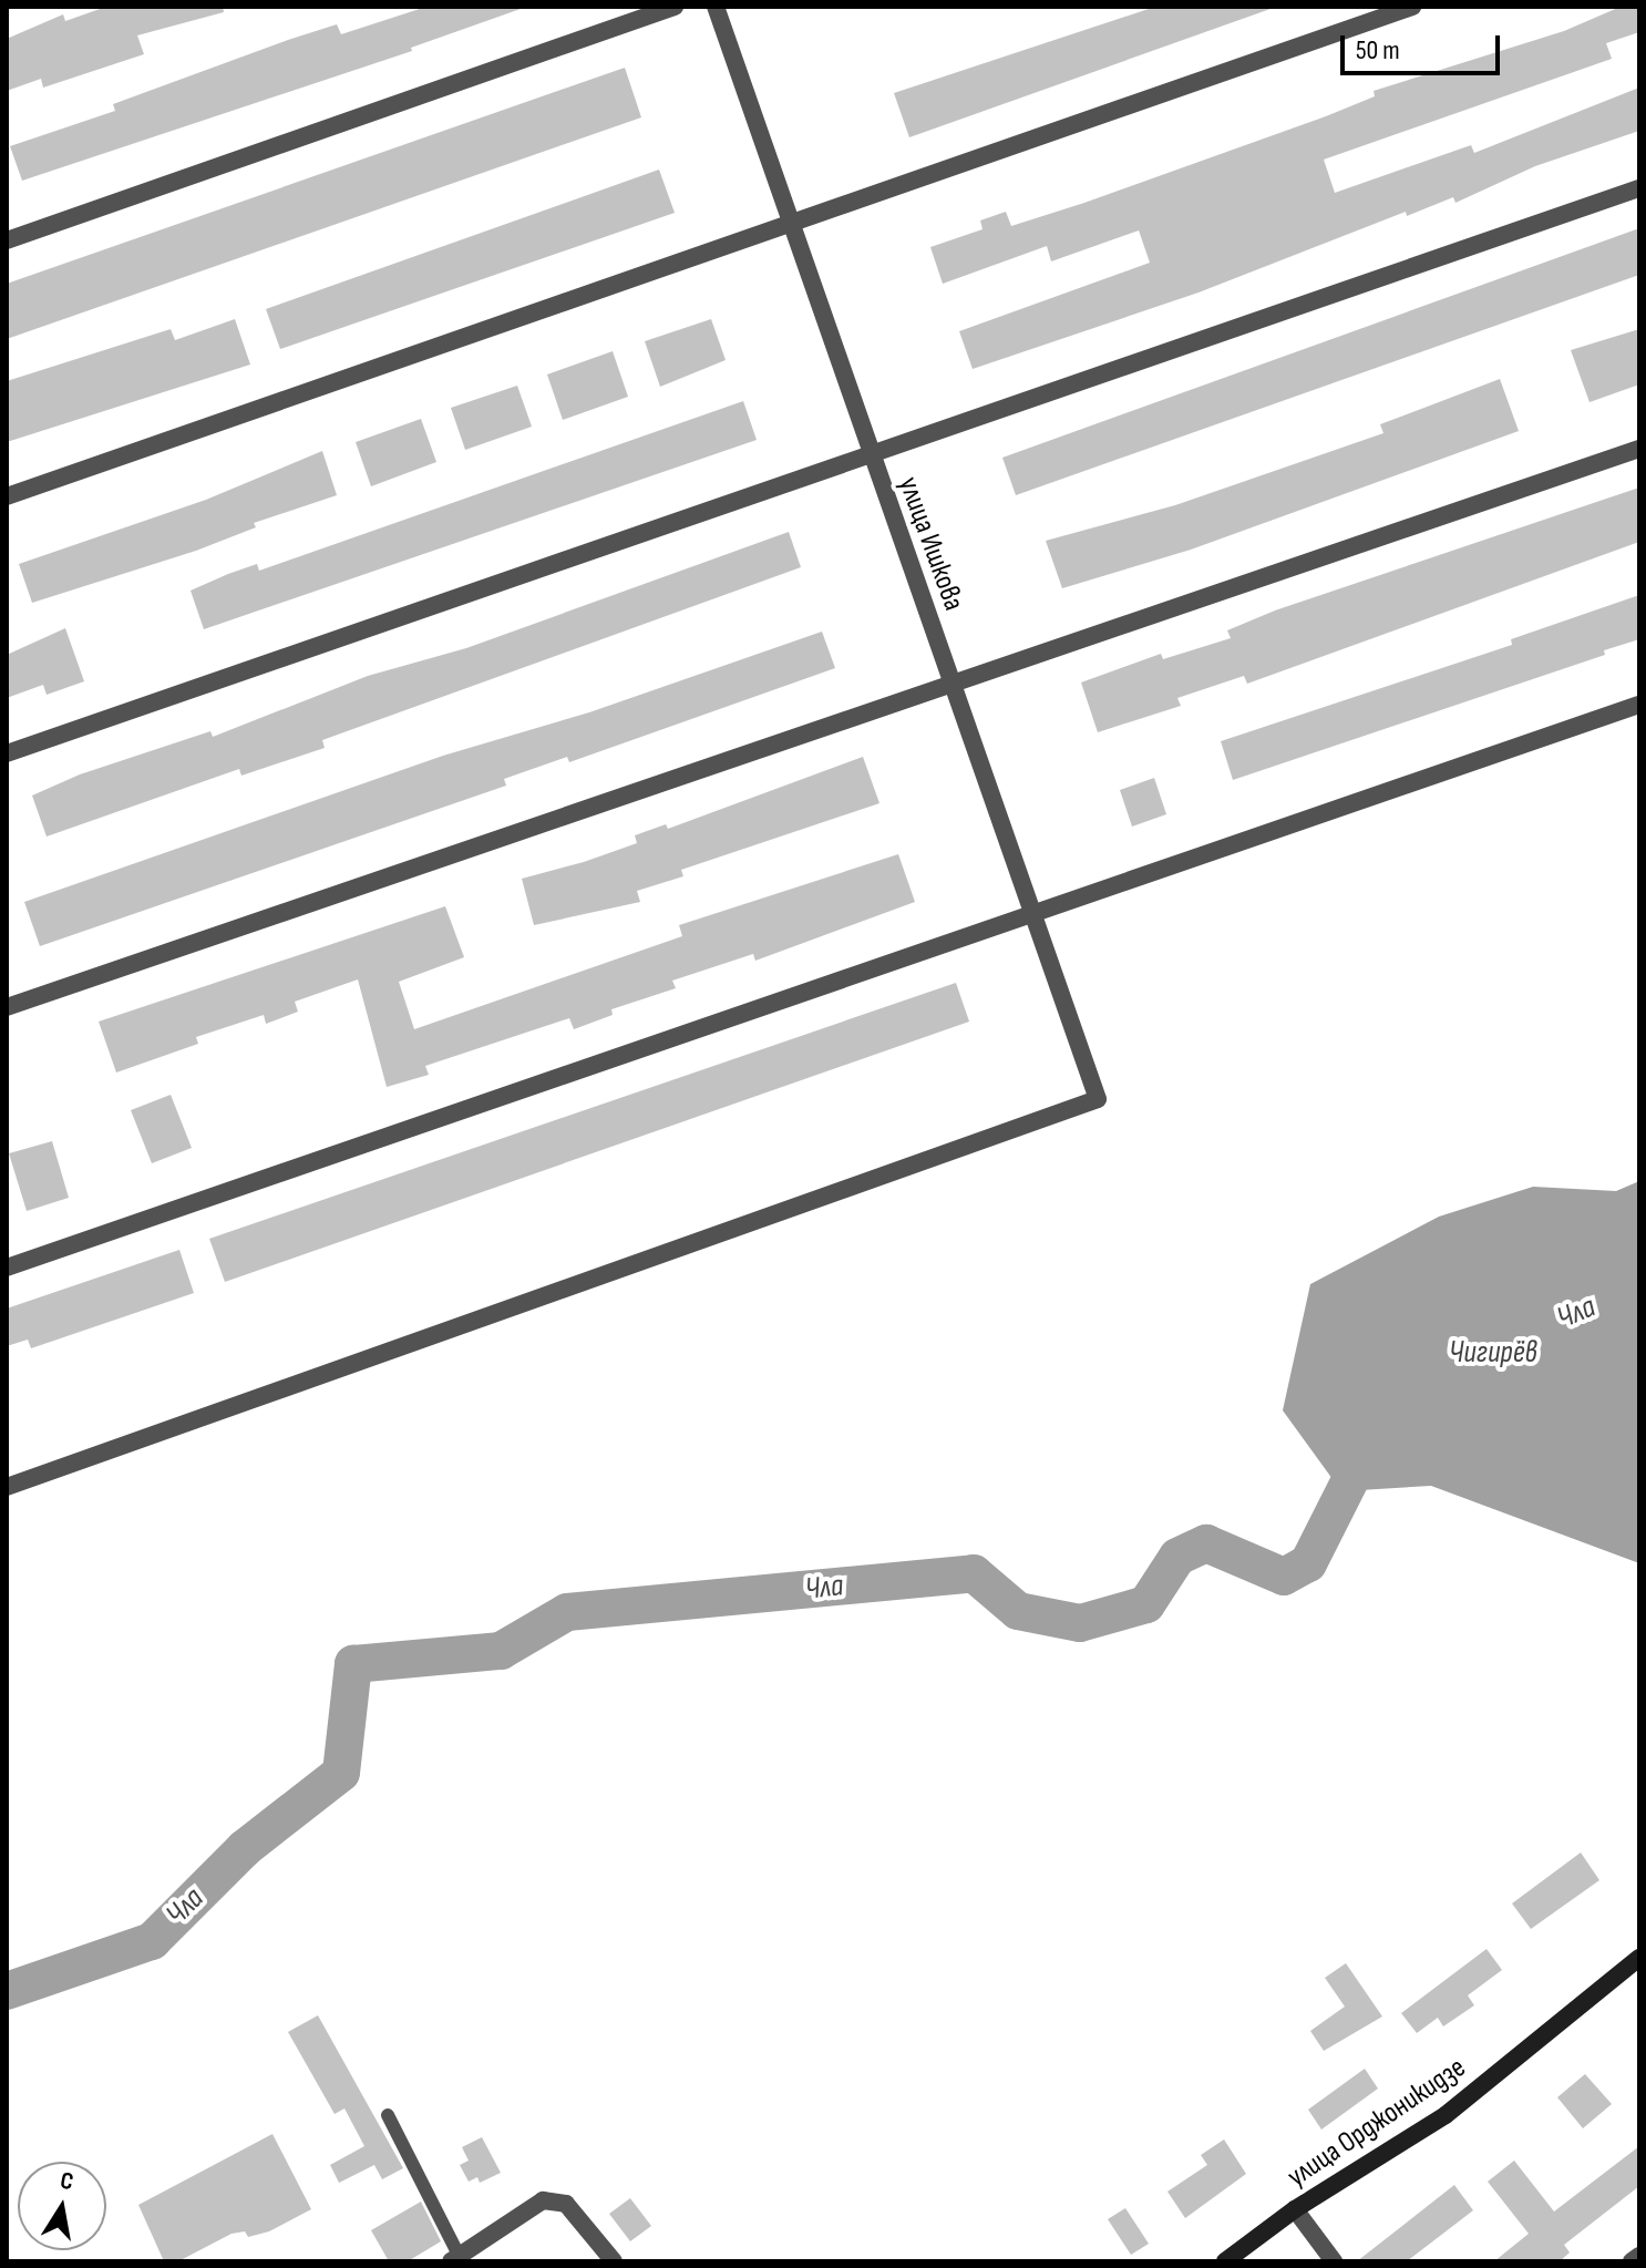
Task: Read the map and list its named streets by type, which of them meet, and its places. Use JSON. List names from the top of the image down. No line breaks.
{"streets":{"street":["улица Ишкова","улица Орджоникидзе"]},"water":["Чла","Чигирёв"],"scale_bar":"50 m","north":"top"}
